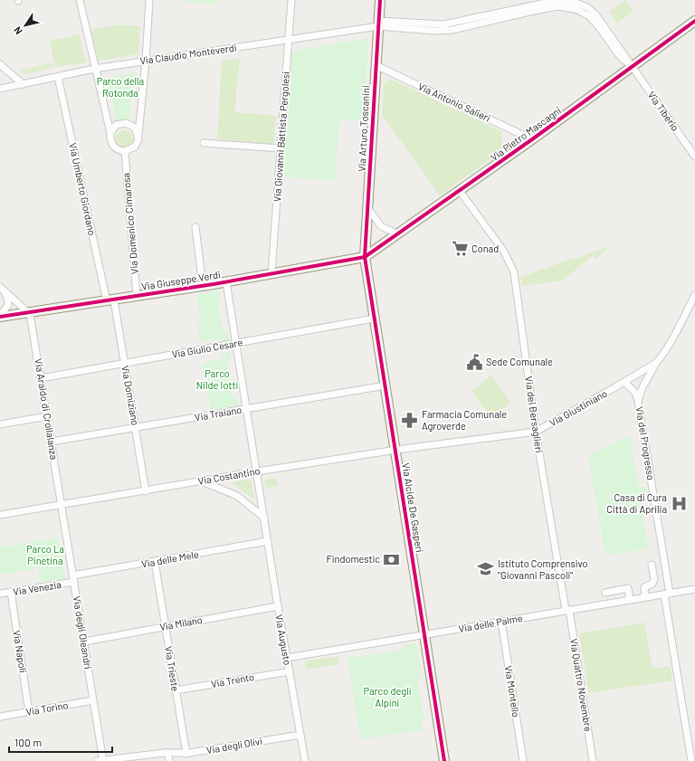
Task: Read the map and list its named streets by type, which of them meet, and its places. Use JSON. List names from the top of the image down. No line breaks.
{"streets":{"street":["Via Claudio Monteverdi","Via Antonio Salieri","Via Tiberio","Via Arturo Toscanini","Via Pietro Mascagni","Via Giovanni Battista Pergolesi","Via Umberto Giordano","Via Domenico Cimarosa","Via Giuseppe Verdi","Via Giulio Cesare","Via Domiziano","Via Giustiniano","Via Araldo di Crollalanza","Via Traiano","Via dei Bersaglieri","Via del Progresso","Via Costantino","Via Alcide De Gasperi","Via delle Mele","Via Venezia","Via Milano","Via delle Palme","Via degli Oleandri","Via Augusto","Via Napoli","Via Trieste","Via Trento","Via Quattro Novembre","Via Montello","Via Torino","Via degli Olivi"]},"crossings":[["Via Claudio Monteverdi","Via Tiberio"],["Via Claudio Monteverdi","Via Arturo Toscanini"],["Via Claudio Monteverdi","Via Giovanni Battista Pergolesi"],["Via Claudio Monteverdi","Via Umberto Giordano"],["Via Antonio Salieri","Via Arturo Toscanini"],["Via Antonio Salieri","Via Pietro Mascagni"],["Via Tiberio","Via Pietro Mascagni"],["Via Arturo Toscanini","Via Pietro Mascagni"],["Via Arturo Toscanini","Via Giuseppe Verdi"],["Via Arturo Toscanini","Via Alcide De Gasperi"],["Via Pietro Mascagni","Via Giuseppe Verdi"],["Via Pietro Mascagni","Via dei Bersaglieri"],["Via Pietro Mascagni","Via Alcide De Gasperi"],["Via Giovanni Battista Pergolesi","Via Giuseppe Verdi"],["Via Umberto Giordano","Via Giuseppe Verdi"],["Via Umberto Giordano","Via Domiziano"],["Via Domenico Cimarosa","Via Giuseppe Verdi"],["Via Giuseppe Verdi","Via Domiziano"],["Via Giuseppe Verdi","Via Araldo di Crollalanza"],["Via Giuseppe Verdi","Via Alcide De Gasperi"],["Via Giuseppe Verdi","Via Augusto"],["Via Giulio Cesare","Via Domiziano"],["Via Giulio Cesare","Via Araldo di Crollalanza"],["Via Giulio Cesare","Via Alcide De Gasperi"],["Via Giulio Cesare","Via Augusto"],["Via Domiziano","Via Traiano"],["Via Domiziano","Via Costantino"],["Via Giustiniano","Via dei Bersaglieri"],["Via Giustiniano","Via del Progresso"],["Via Giustiniano","Via Costantino"],["Via Giustiniano","Via Alcide De Gasperi"],["Via Araldo di Crollalanza","Via Traiano"],["Via Araldo di Crollalanza","Via Costantino"],["Via Araldo di Crollalanza","Via degli Oleandri"],["Via Traiano","Via Alcide De Gasperi"],["Via Traiano","Via Augusto"],["Via dei Bersaglieri","Via delle Palme"],["Via dei Bersaglieri","Via Quattro Novembre"],["Via del Progresso","Via delle Palme"],["Via Costantino","Via Alcide De Gasperi"],["Via Costantino","Via degli Oleandri"],["Via Costantino","Via Augusto"],["Via Alcide De Gasperi","Via delle Palme"],["Via delle Mele","Via Venezia"],["Via delle Mele","Via degli Oleandri"],["Via delle Mele","Via Augusto"],["Via delle Mele","Via Trieste"],["Via Venezia","Via degli Oleandri"],["Via Venezia","Via Napoli"],["Via Milano","Via degli Oleandri"],["Via Milano","Via Augusto"],["Via Milano","Via Trieste"],["Via delle Palme","Via Augusto"],["Via delle Palme","Via Quattro Novembre"],["Via delle Palme","Via Montello"],["Via degli Oleandri","Via Torino"],["Via degli Oleandri","Via degli Olivi"],["Via Augusto","Via Trento"],["Via Augusto","Via degli Olivi"],["Via Napoli","Via Torino"],["Via Trieste","Via Trento"],["Via Trieste","Via degli Olivi"]],"parks":["Parco della Rotonda","Parco Nilde Iotti","Parco La Pinetina","Parco degli Alpini"],"places":{"supermarket":["Conad"],"public building":["Sede Comunale"],"pharmacy":["Farmacia Comunale Agroverde"],"hospital":["Casa di Cura Città di Aprilia"],"bank":["Findomestic"],"school or university":["Istituto Comprensivo \"Giovanni Pascoli\""]},"scale_bar":"100 m","north":"bottom left"}
